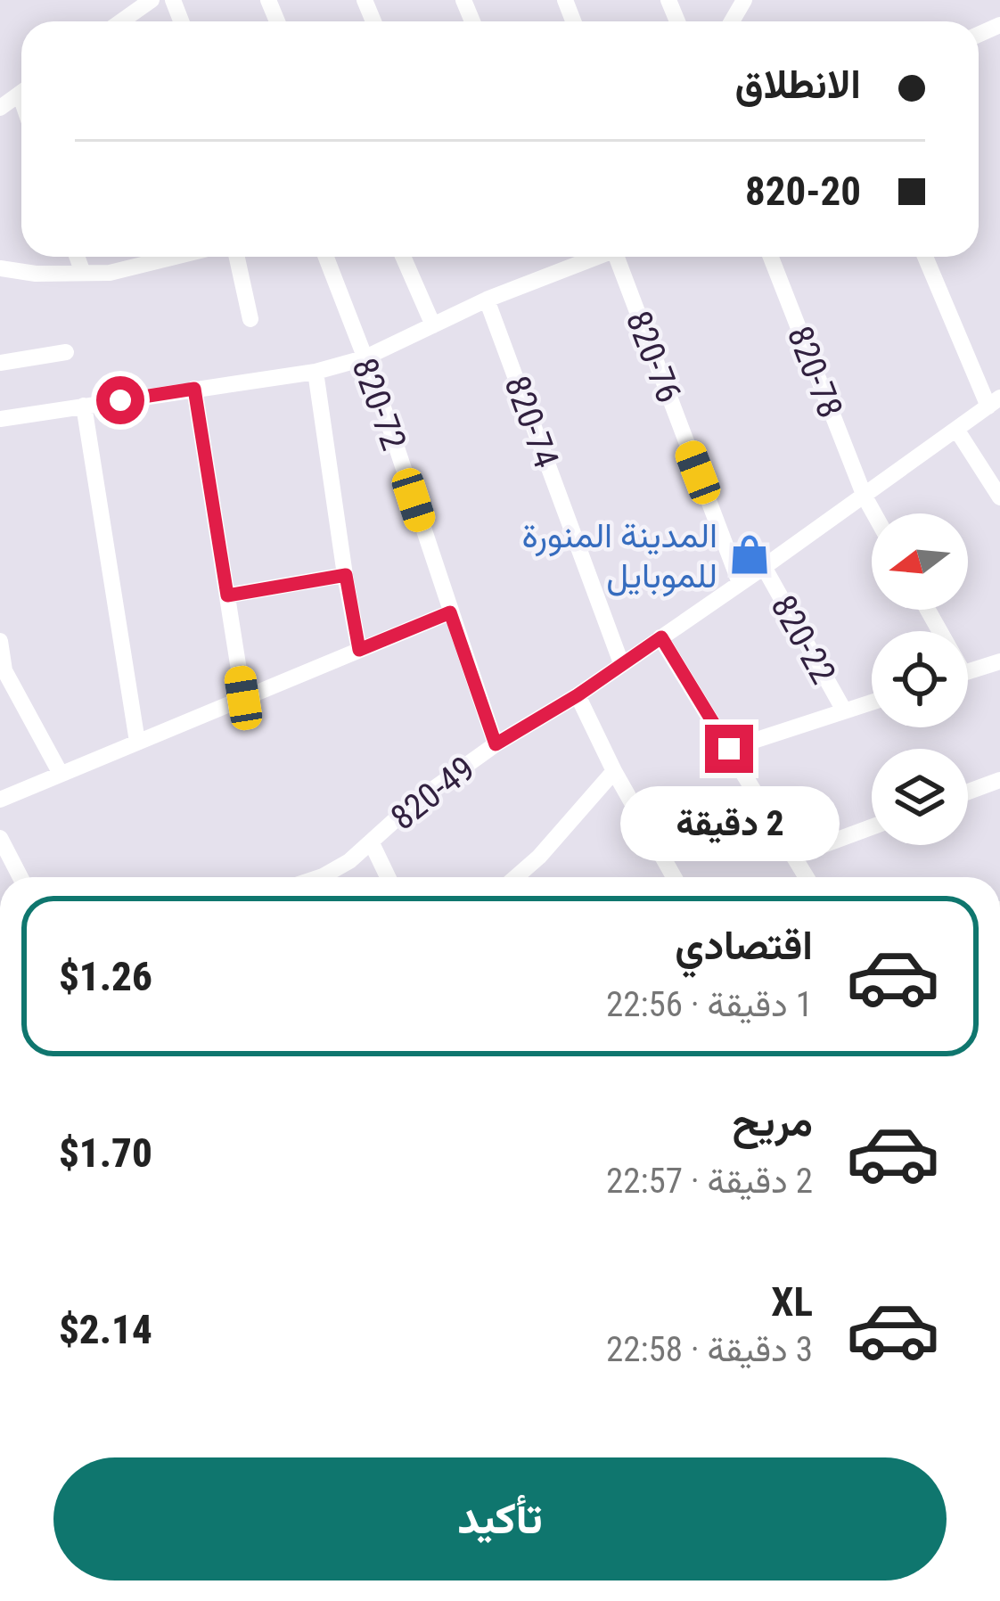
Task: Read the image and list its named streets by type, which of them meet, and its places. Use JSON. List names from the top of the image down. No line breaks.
{"streets":{"street":["820-76","820-78","820-72","820-74","820-22","820-49"]},"crossings":[["820-76","820-49"],["820-78","820-49"],["820-72","820-49"],["820-74","820-49"],["820-22","820-49"]],"places":{"shop":["المدينة المنورة للموبايل"]},"north":"left","page":{"banner":["الانطلاق","820-20"],"bubble":"2 دقيقة","list":[{"name":"اقتصادي","note":"1 دقيقة · 22:56","value":"$1.26"},{"name":"مريح","note":"2 دقيقة · 22:57","value":"$1.70"},{"name":"XL","note":"3 دقيقة · 22:58","value":"$2.14"}],"buttons":"تأكيد"}}
